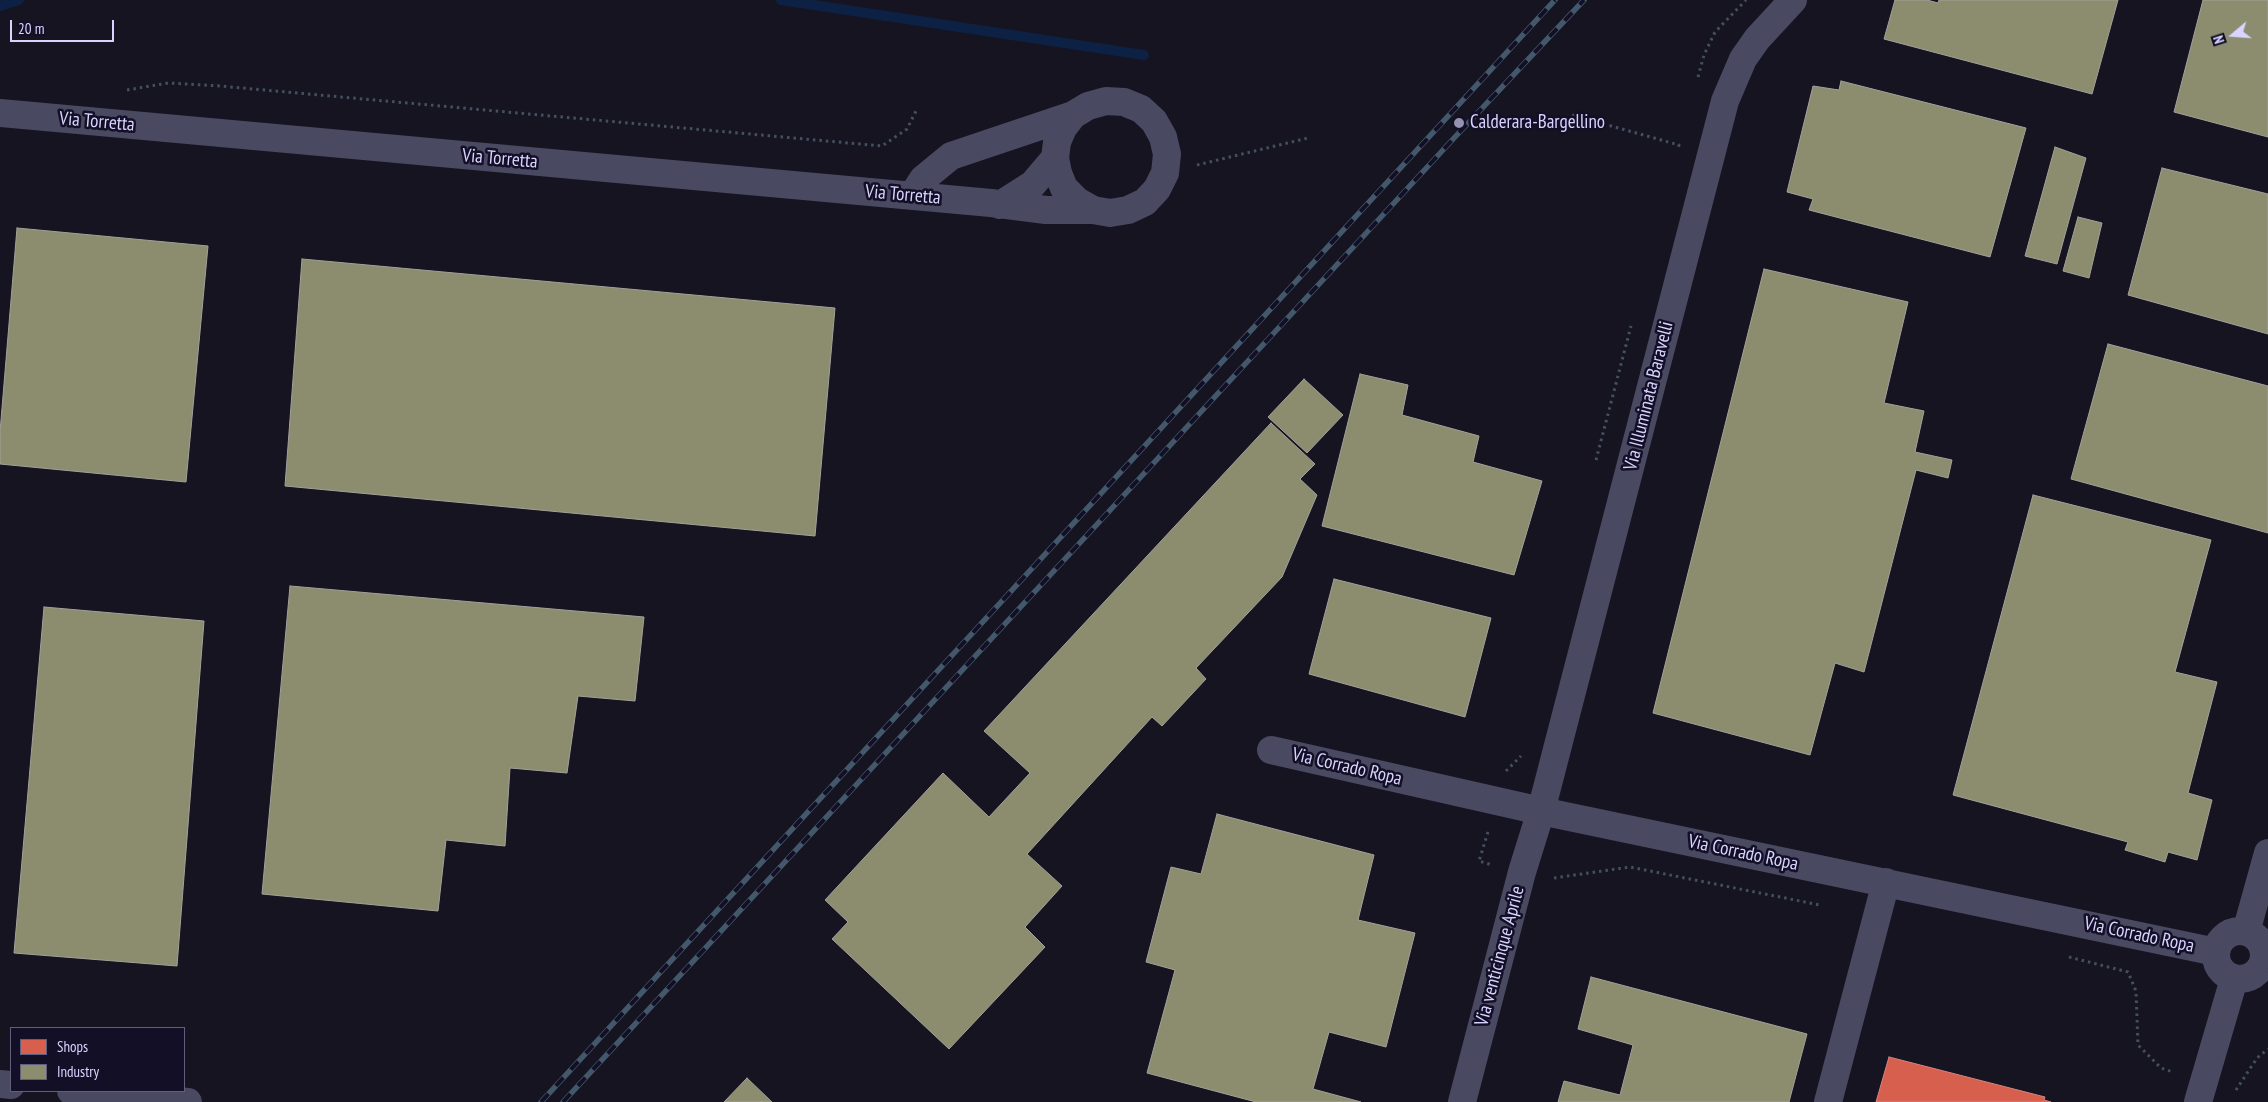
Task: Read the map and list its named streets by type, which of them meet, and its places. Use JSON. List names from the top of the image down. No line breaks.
{"streets":{"street":["Via Torretta","Via Illuminata Baravelli","Via Corrado Ropa","Via venticinque Aprile"]},"crossings":[["Via Illuminata Baravelli","Via Corrado Ropa"],["Via Illuminata Baravelli","Via venticinque Aprile"],["Via Corrado Ropa","Via venticinque Aprile"]],"places":["Calderara-Bargellino"],"legend":["Shops","Industry"],"scale_bar":"20 m","north":"left"}
